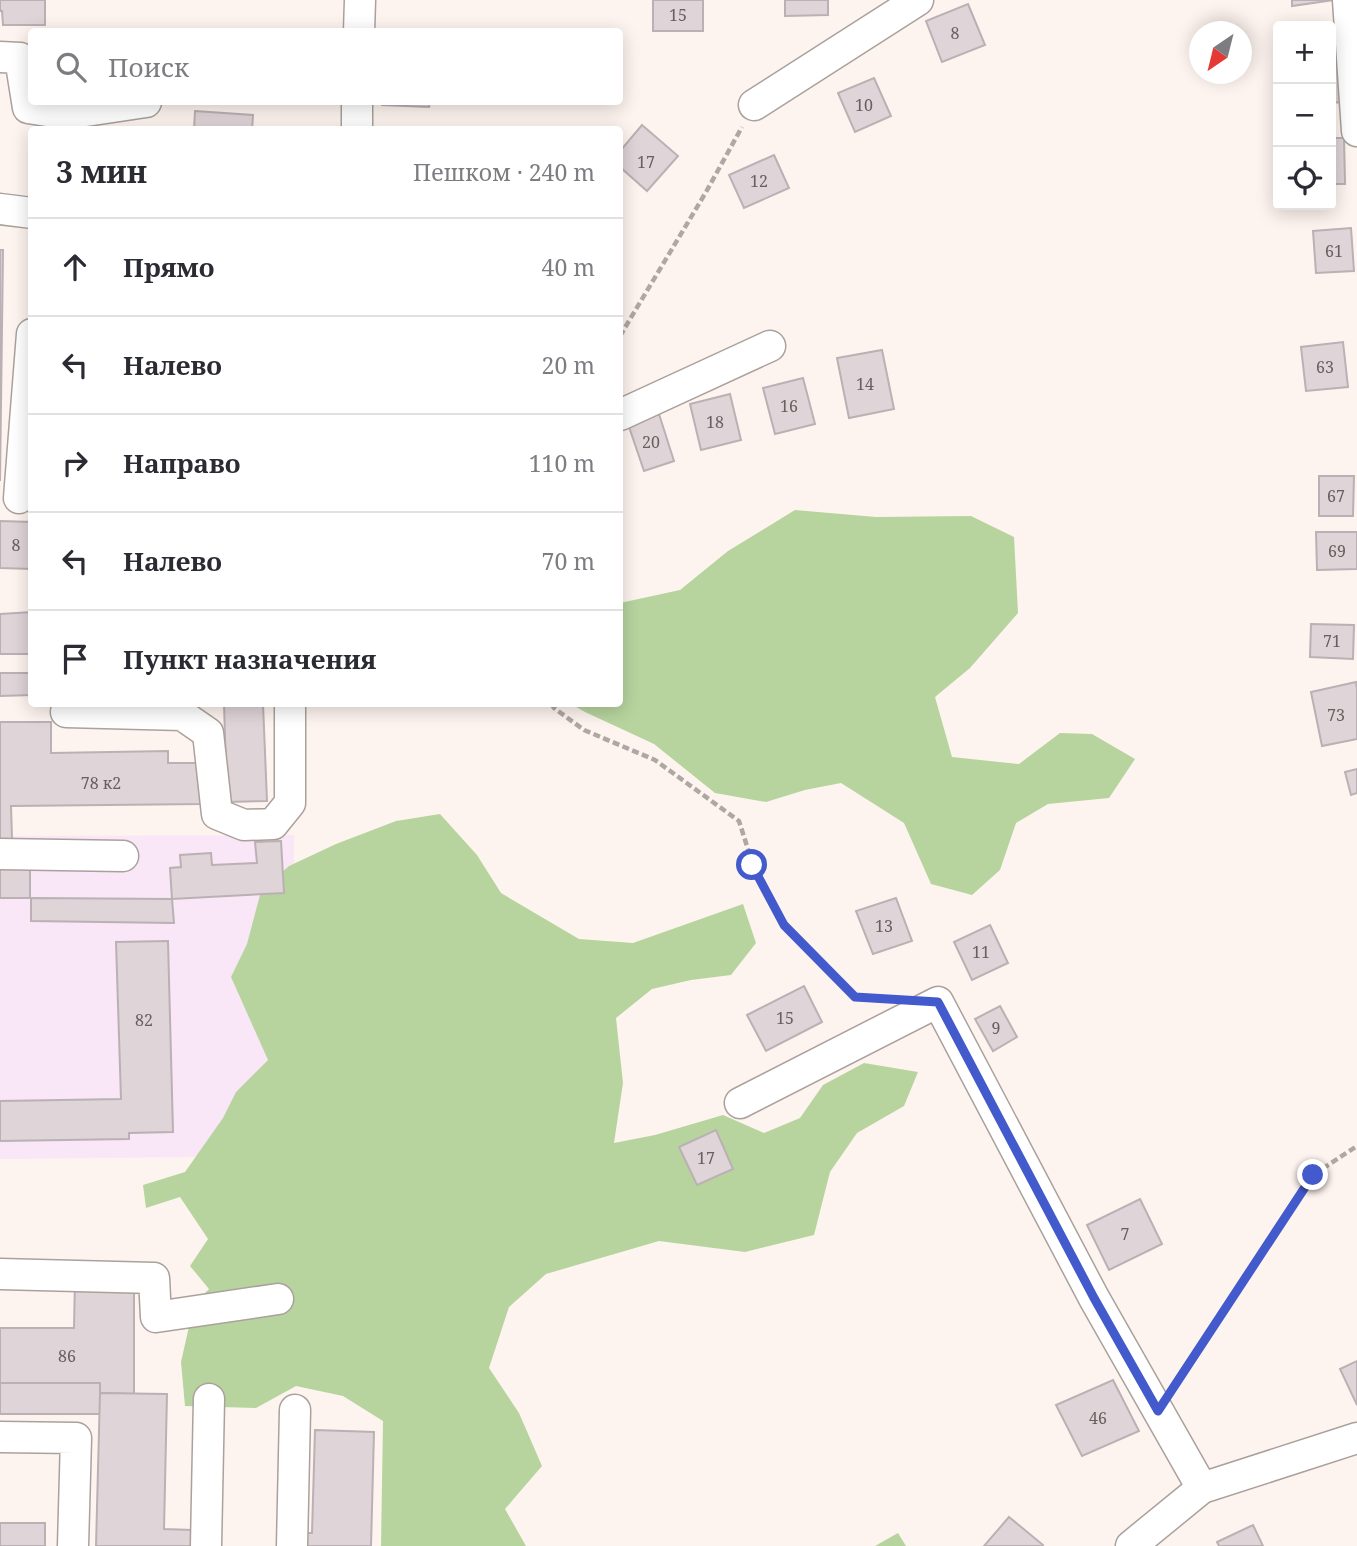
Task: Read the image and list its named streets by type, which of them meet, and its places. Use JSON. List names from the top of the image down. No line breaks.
{"house_numbers":["15","8","10","17","12","61","63","14","16","18","20","67","8","69","71","73","78 к2","13","11","15","82","9","17","7","86","46"],"north":"bottom left","page":{"map_buttons":["+","−"],"search":"Поиск","heading":["3 мин","Пешком · 240 m"],"list":[["Прямо","40 m"],["Налево","20 m"],["Направо","110 m"],["Налево","70 m"],"Пункт назначения"]}}
